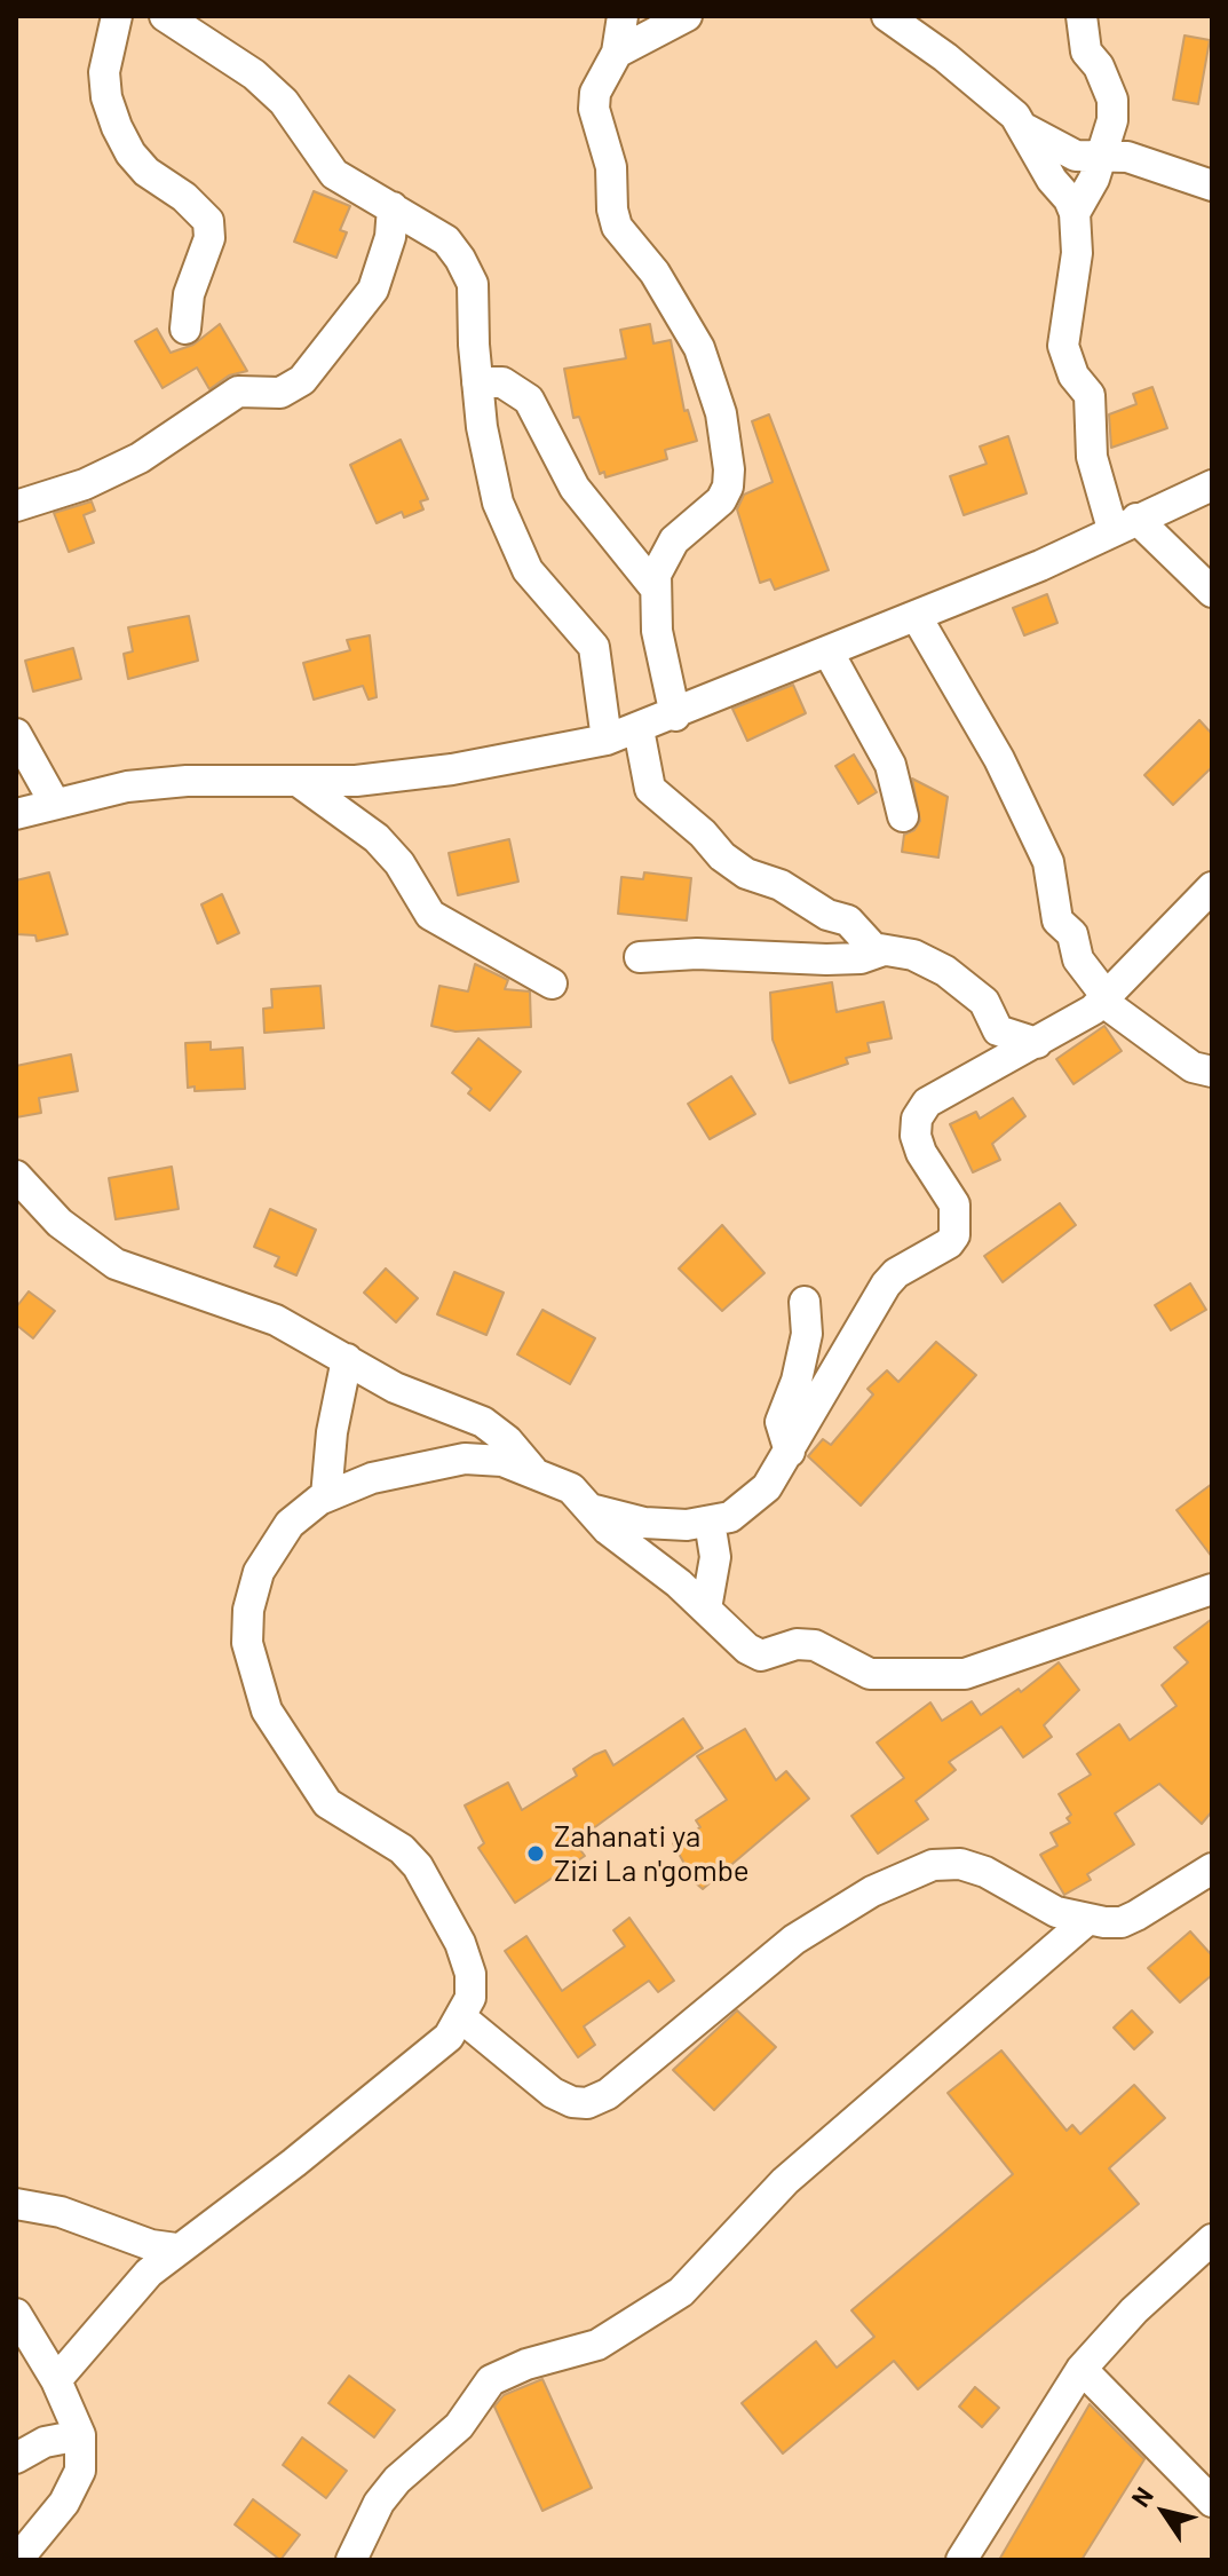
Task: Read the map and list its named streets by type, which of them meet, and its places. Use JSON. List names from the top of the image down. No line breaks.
{"places":["Zahanati ya Zizi La n'gombe"],"north":"top left"}
